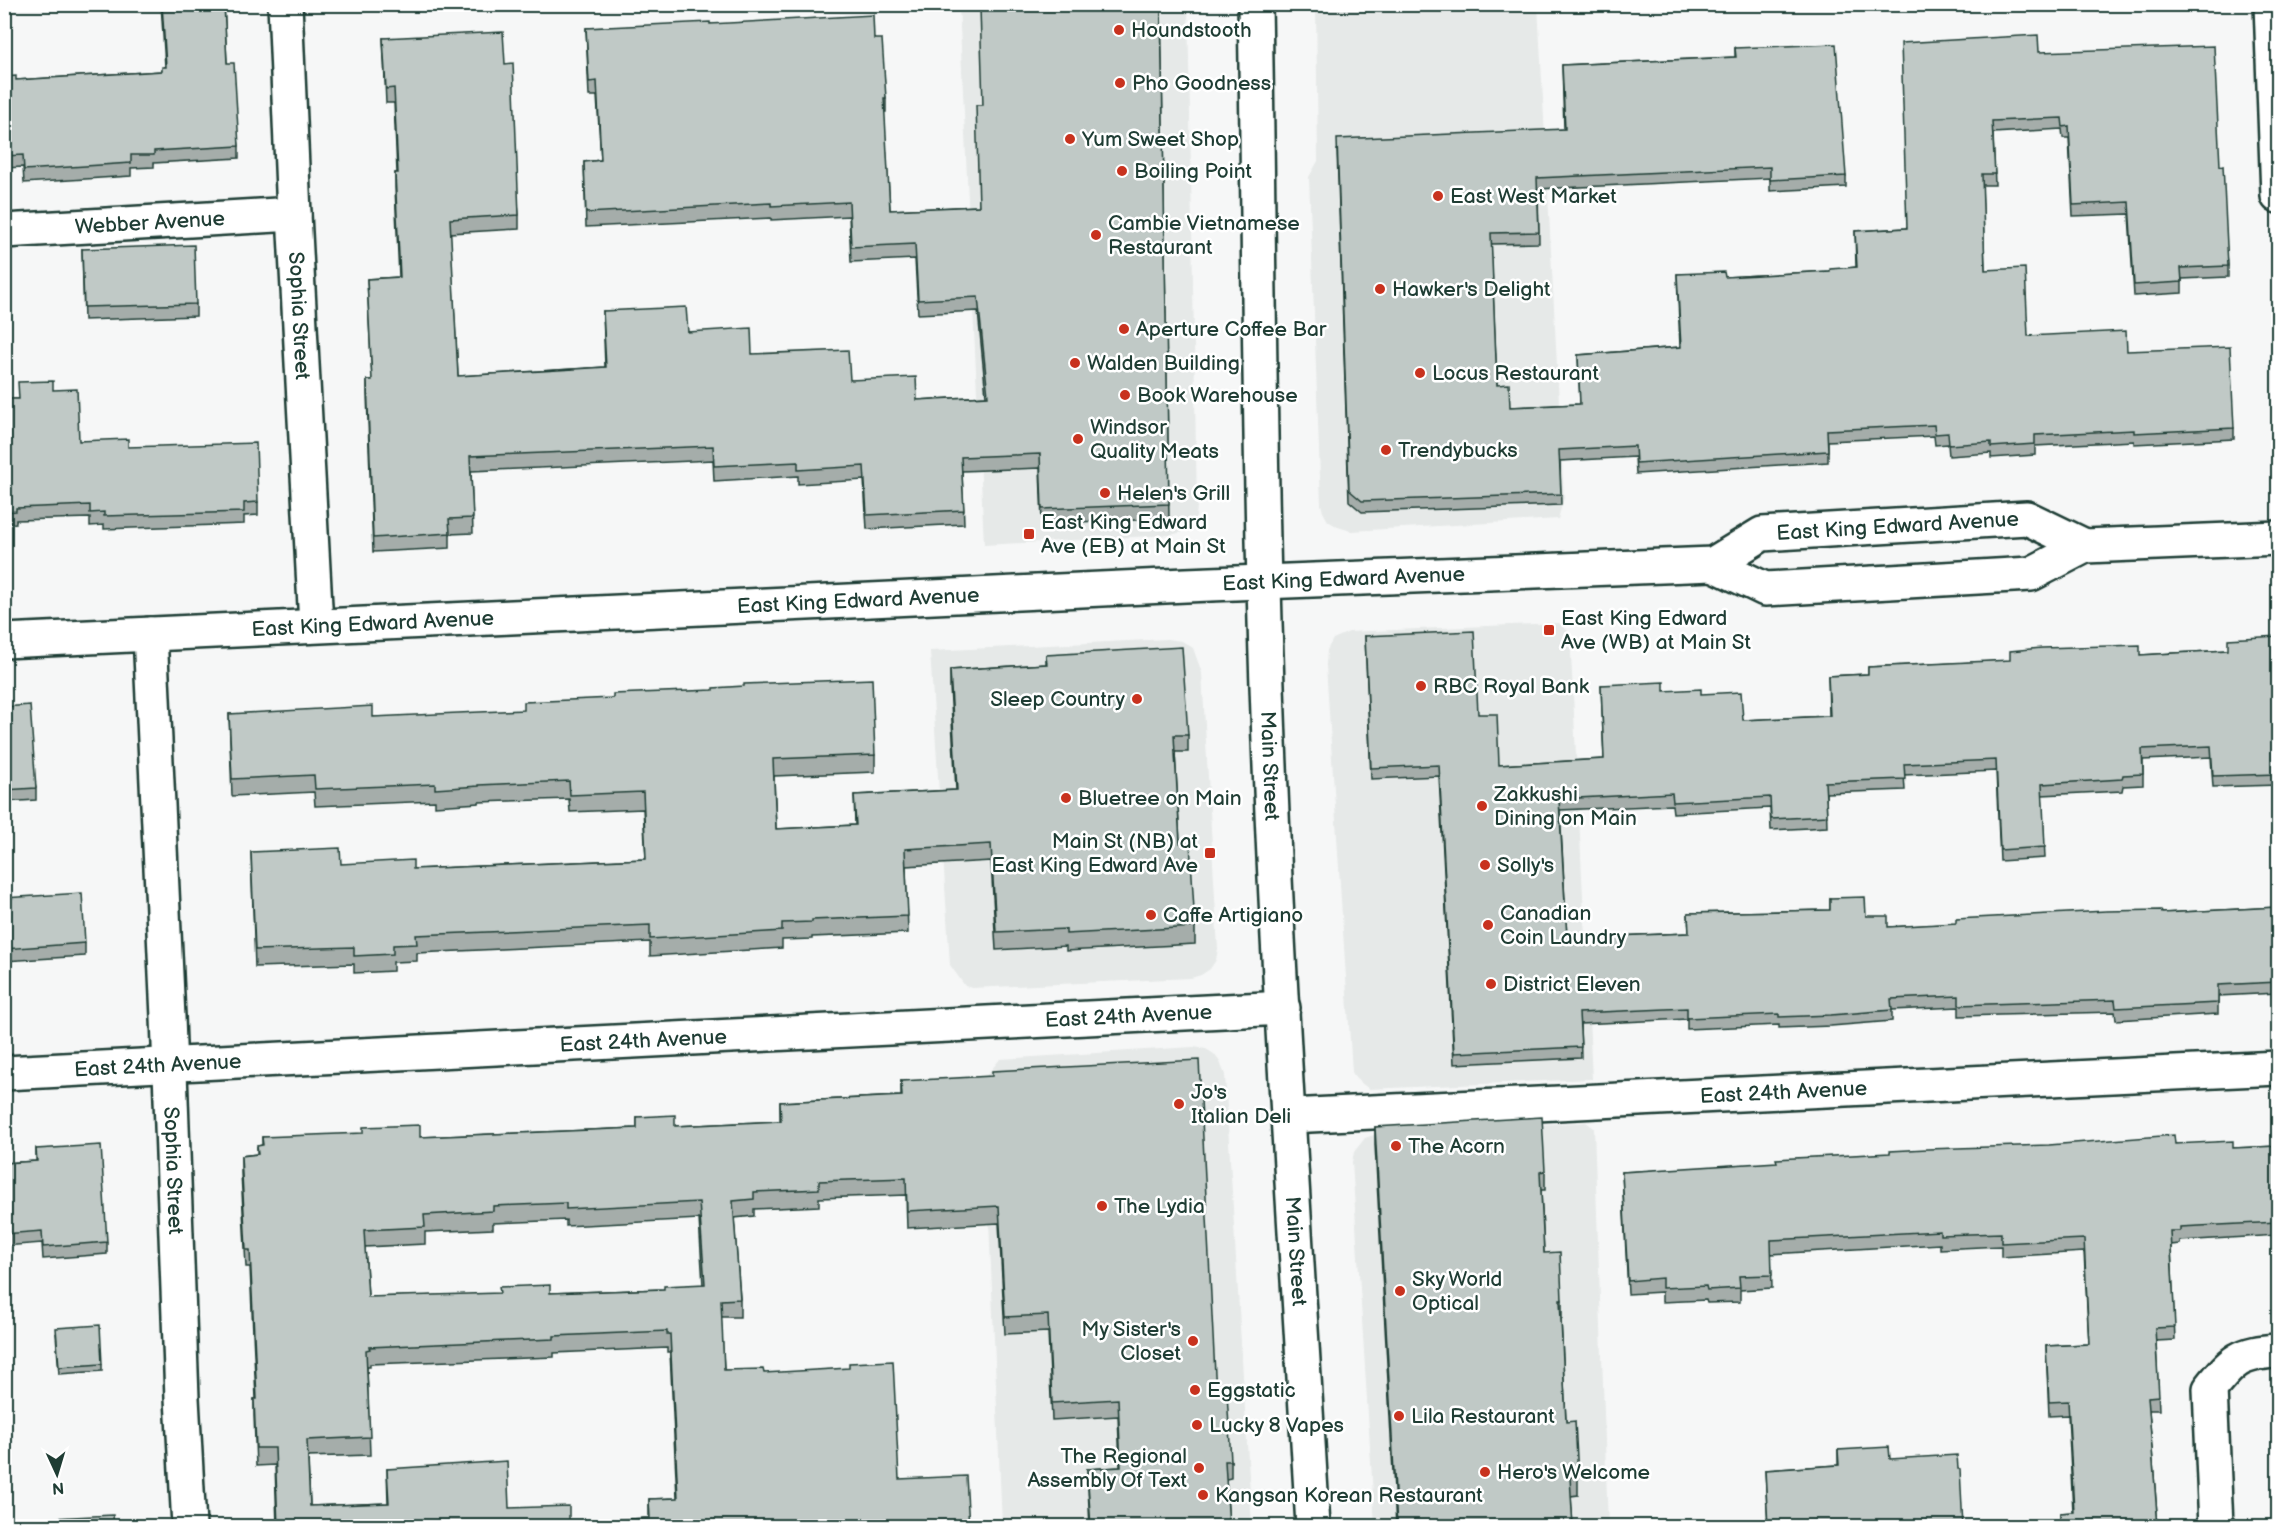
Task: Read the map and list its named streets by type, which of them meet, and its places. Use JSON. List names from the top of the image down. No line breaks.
{"streets":{"street":["Webber Avenue","Sophia Street","East King Edward Avenue","Main Street","East 24th Avenue"]},"crossings":[["Webber Avenue","Sophia Street"],["Sophia Street","East King Edward Avenue"],["Sophia Street","East 24th Avenue"],["East King Edward Avenue","Main Street"],["Main Street","East 24th Avenue"]],"places":{"other":["Houndstooth","Pho Goodness","Yum Sweet Shop","Boiling Point","East West Market","Cambie Vietnamese Restaurant","Hawker's Delight","Aperture Coffee Bar","Walden Building","Locus Restaurant","Book Warehouse","Windsor Quality Meats","Trendybucks","Helen's Grill","RBC Royal Bank","Sleep Country","Bluetree on Main","Zakkushi Dining on Main","Solly's","Caffe Artigiano","Canadian Coin Laundry","District Eleven","Jo's Italian Deli","The Acorn","The Lydia","Sky World Optical","My Sister's Closet","Eggstatic","Lila Restaurant","Lucky 8 Vapes","The Regional Assembly Of Text","Hero's Welcome","Kangsan Korean Restaurant"],"transit":["East King Edward Ave (EB) at Main St","East King Edward Ave (WB) at Main St","Main St (NB) at East King Edward Ave"]},"north":"bottom"}
